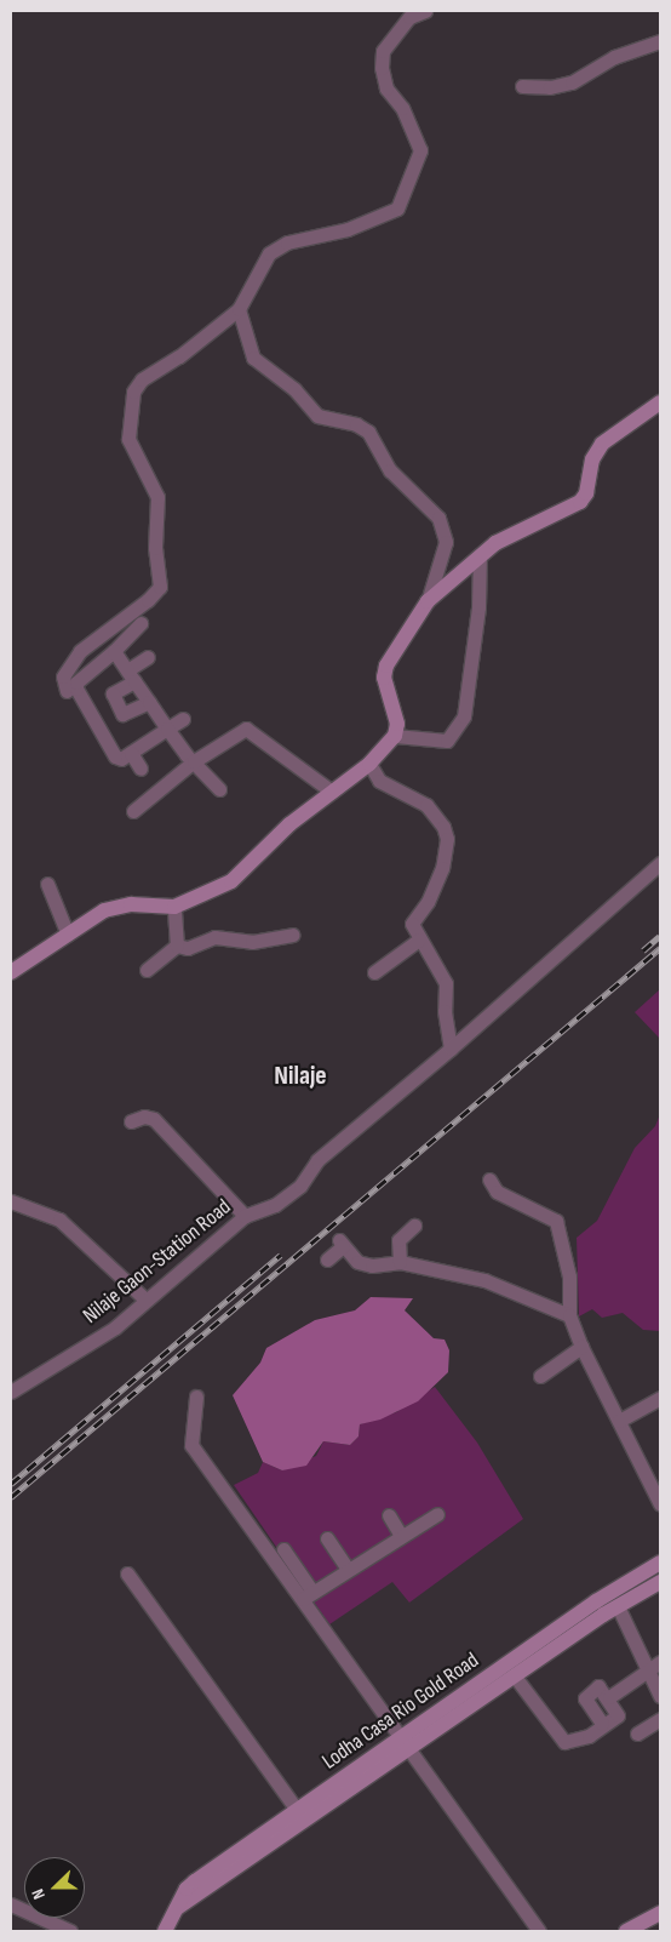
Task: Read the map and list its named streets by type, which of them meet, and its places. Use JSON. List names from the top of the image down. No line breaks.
{"streets":{"street":["Nilaje Gaon-Station Road","Lodha Casa Rio Gold Road"]},"districts":["Nilaje"],"north":"left"}
